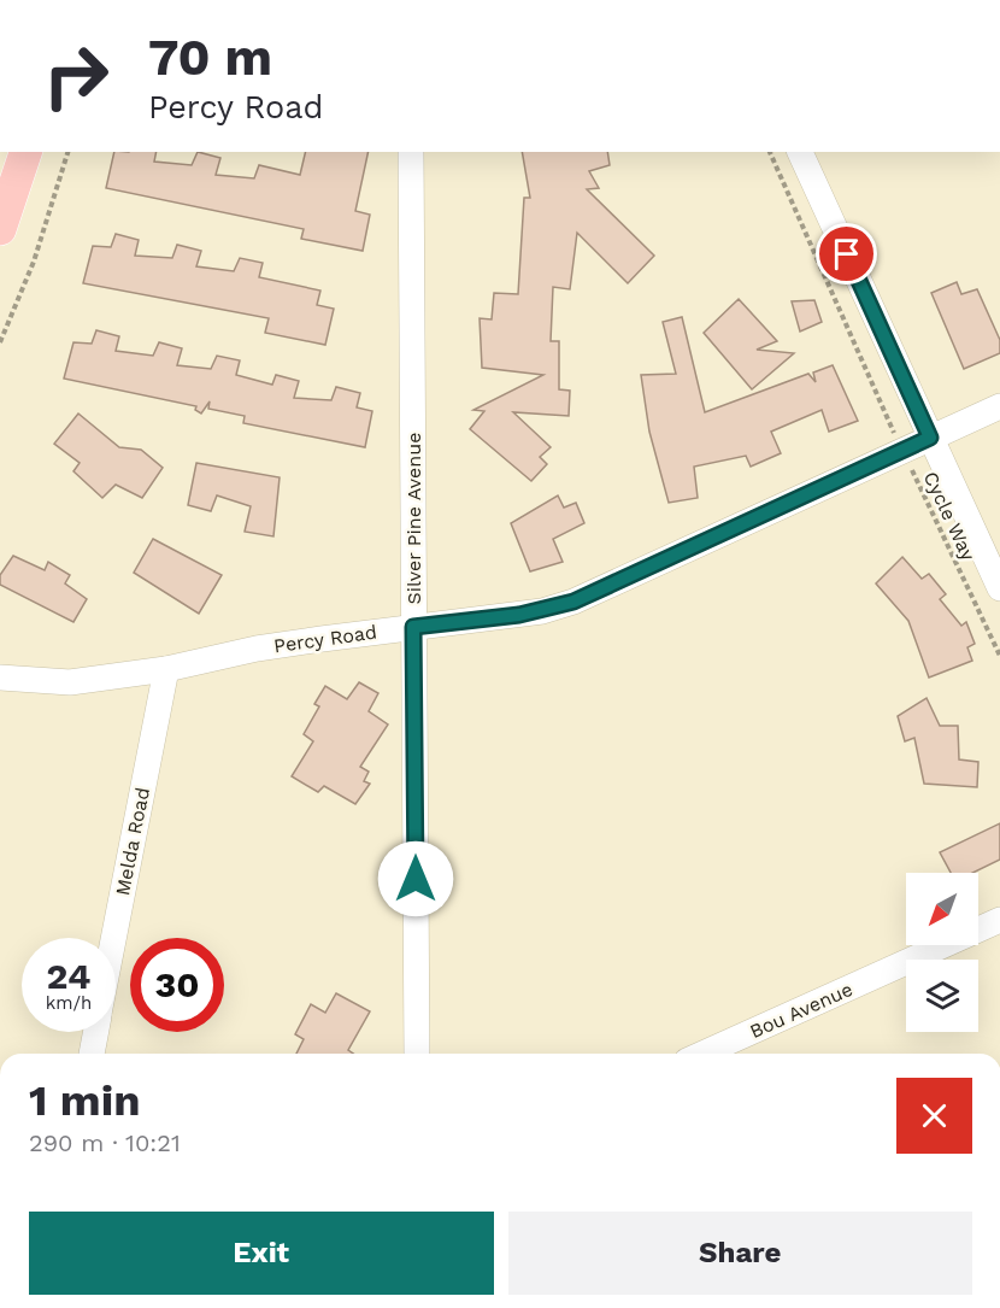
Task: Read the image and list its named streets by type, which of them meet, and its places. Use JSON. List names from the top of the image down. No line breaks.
{"streets":{"street":["Silver Pine Avenue","Percy Road","Melda Road","Bou Avenue"],"path":["Cycle Way"]},"crossings":[["Cycle Way","Percy Road"],["Silver Pine Avenue","Percy Road"],["Percy Road","Melda Road"]],"north":"bottom left","page":{"turn":["70 m","Percy Road"],"speed":"24 km/h","limit":"30","heading":["1 min","290 m · 10:21"],"buttons":["Exit","Share"]}}
